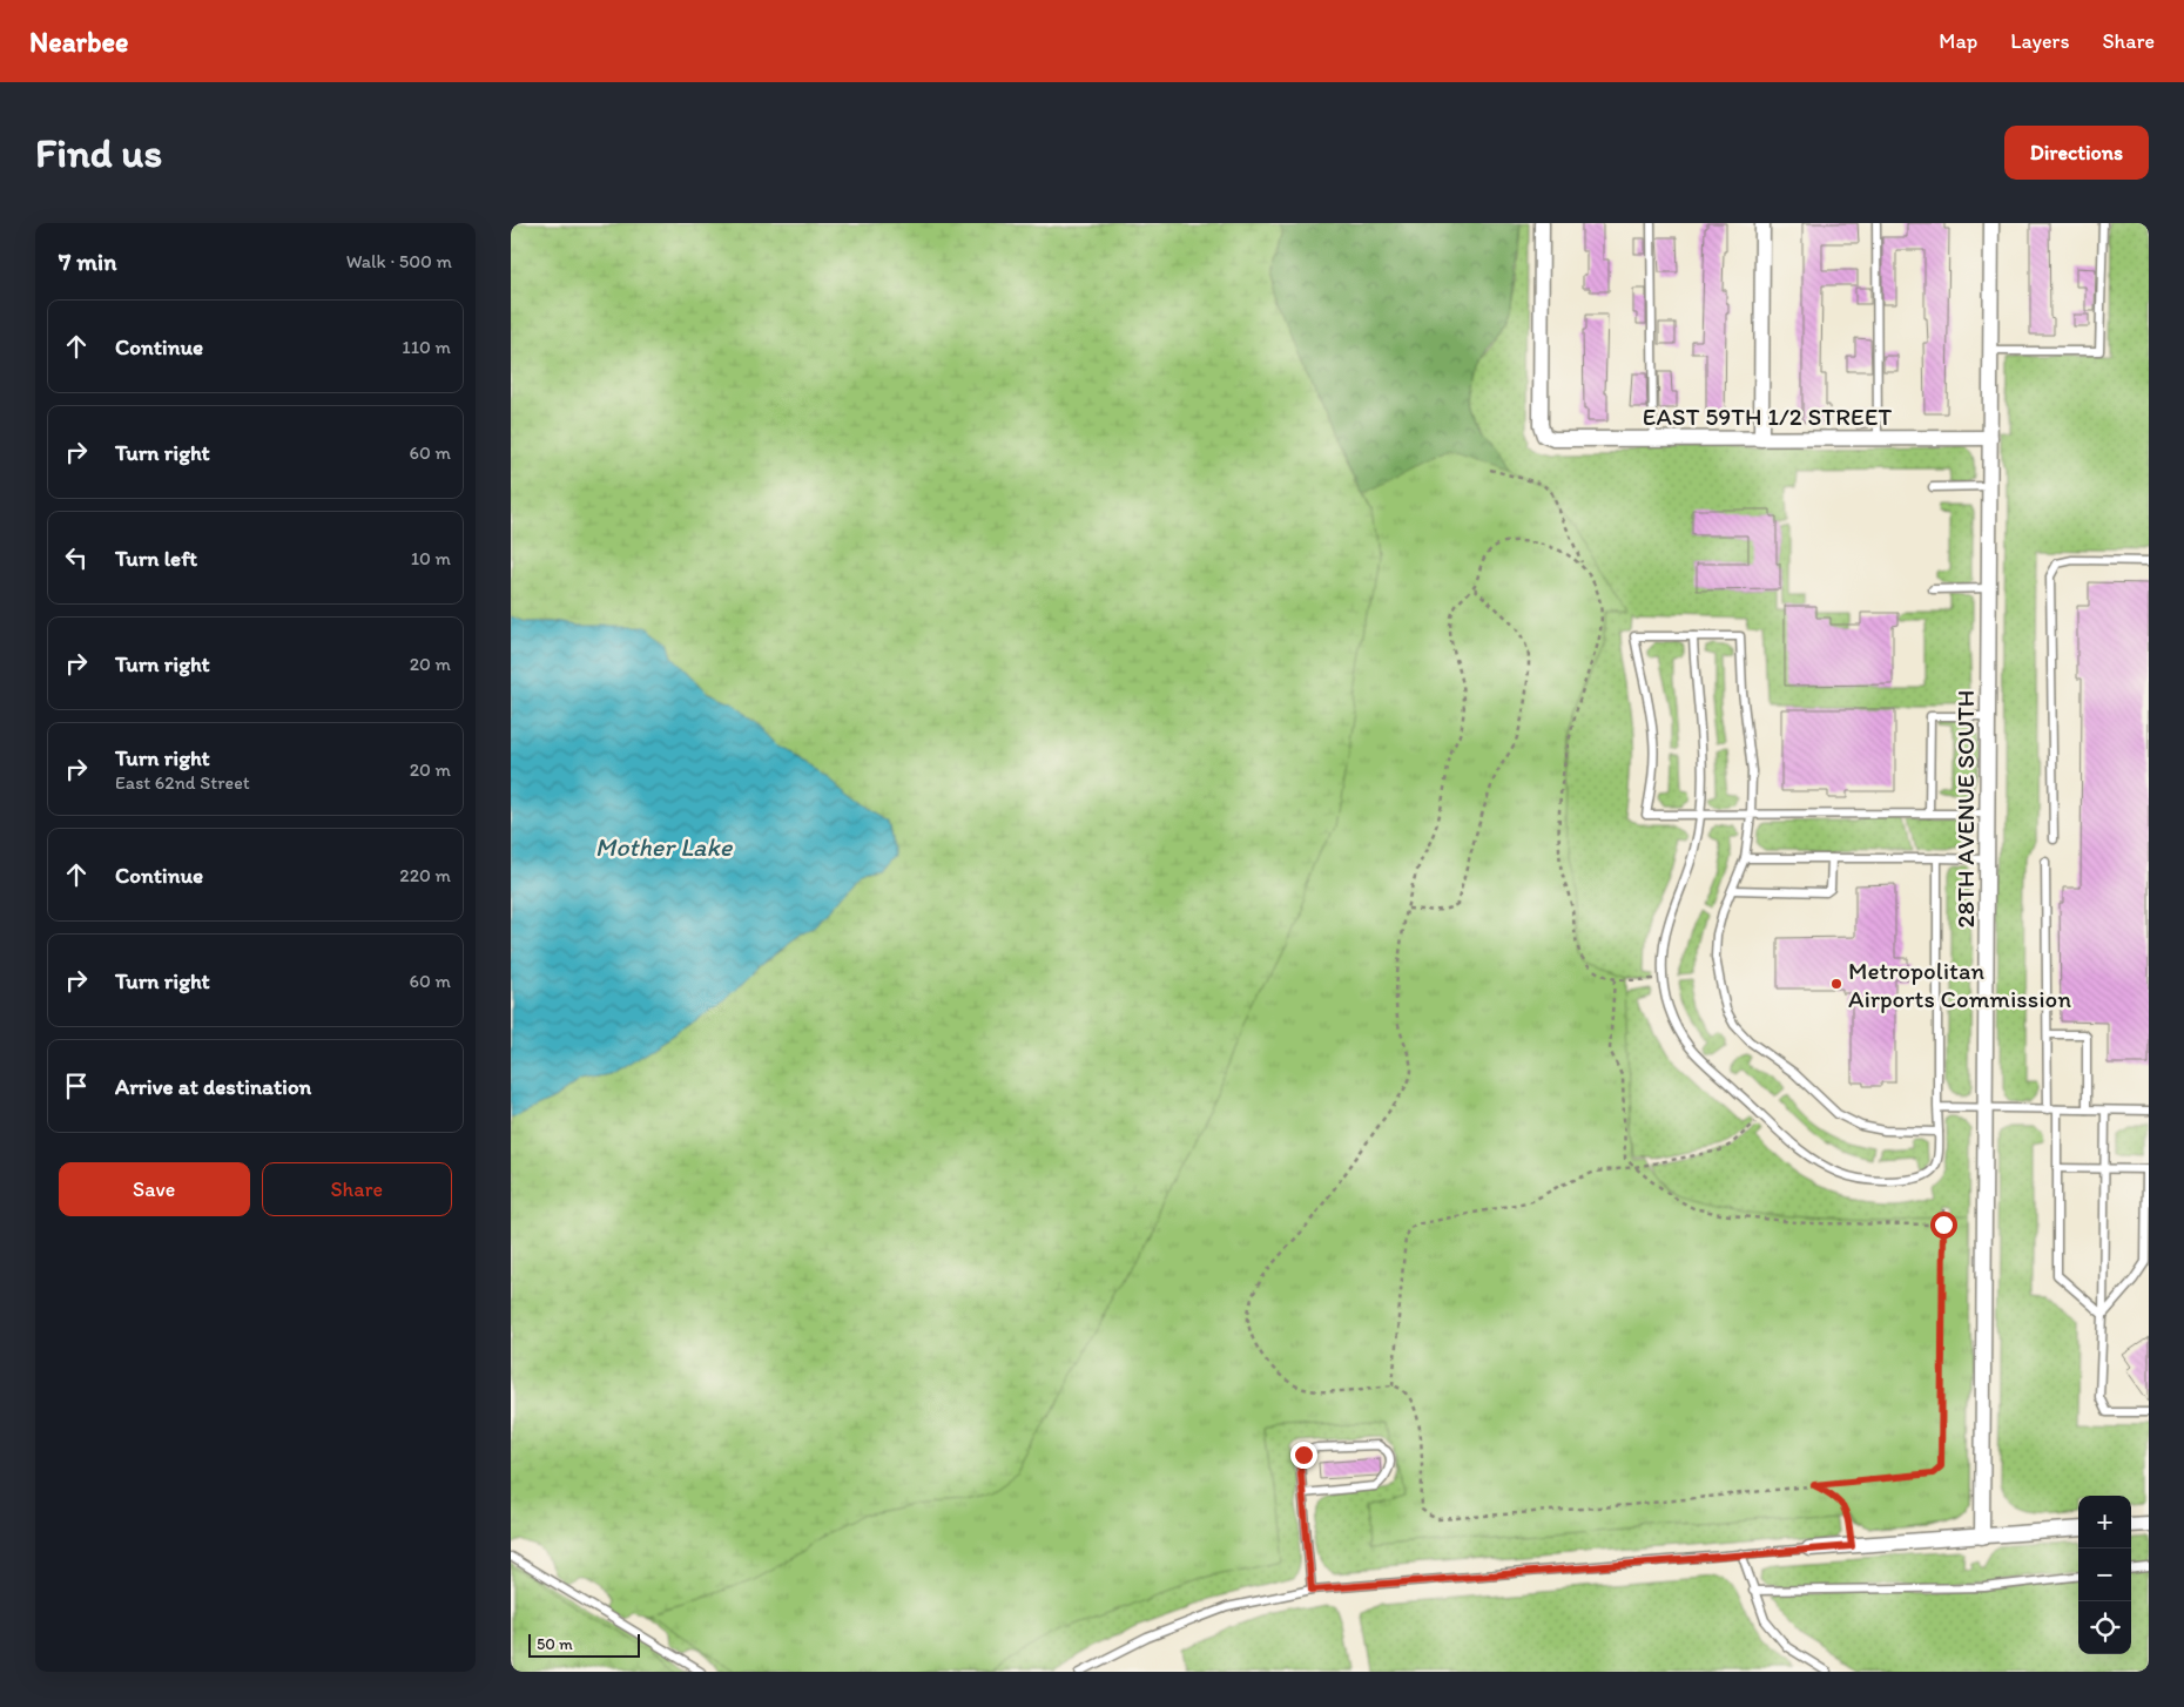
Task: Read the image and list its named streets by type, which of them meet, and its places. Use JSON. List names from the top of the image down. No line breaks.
{"streets":{"street":["EAST 59TH 1/2 STREET","28TH AVENUE SOUTH"]},"crossings":[["EAST 59TH 1/2 STREET","28TH AVENUE SOUTH"]],"water":["Mother Lake"],"places":["Metropolitan Airports Commission"],"scale_bar":"50 m","page":{"header":"Nearbee","nav":["Map","Layers","Share"],"buttons":["Directions",["Save","Share"]],"title":"Find us","heading":["7 min","Walk · 500 m"],"list":[["Continue","110 m"],["Turn right","60 m"],["Turn left","10 m"],["Turn right","20 m"],["Turn right","East 62nd Street","20 m"],["Continue","220 m"],["Turn right","60 m"],"Arrive at destination"],"map_buttons":["+","−"],"scale":"50 m"}}
